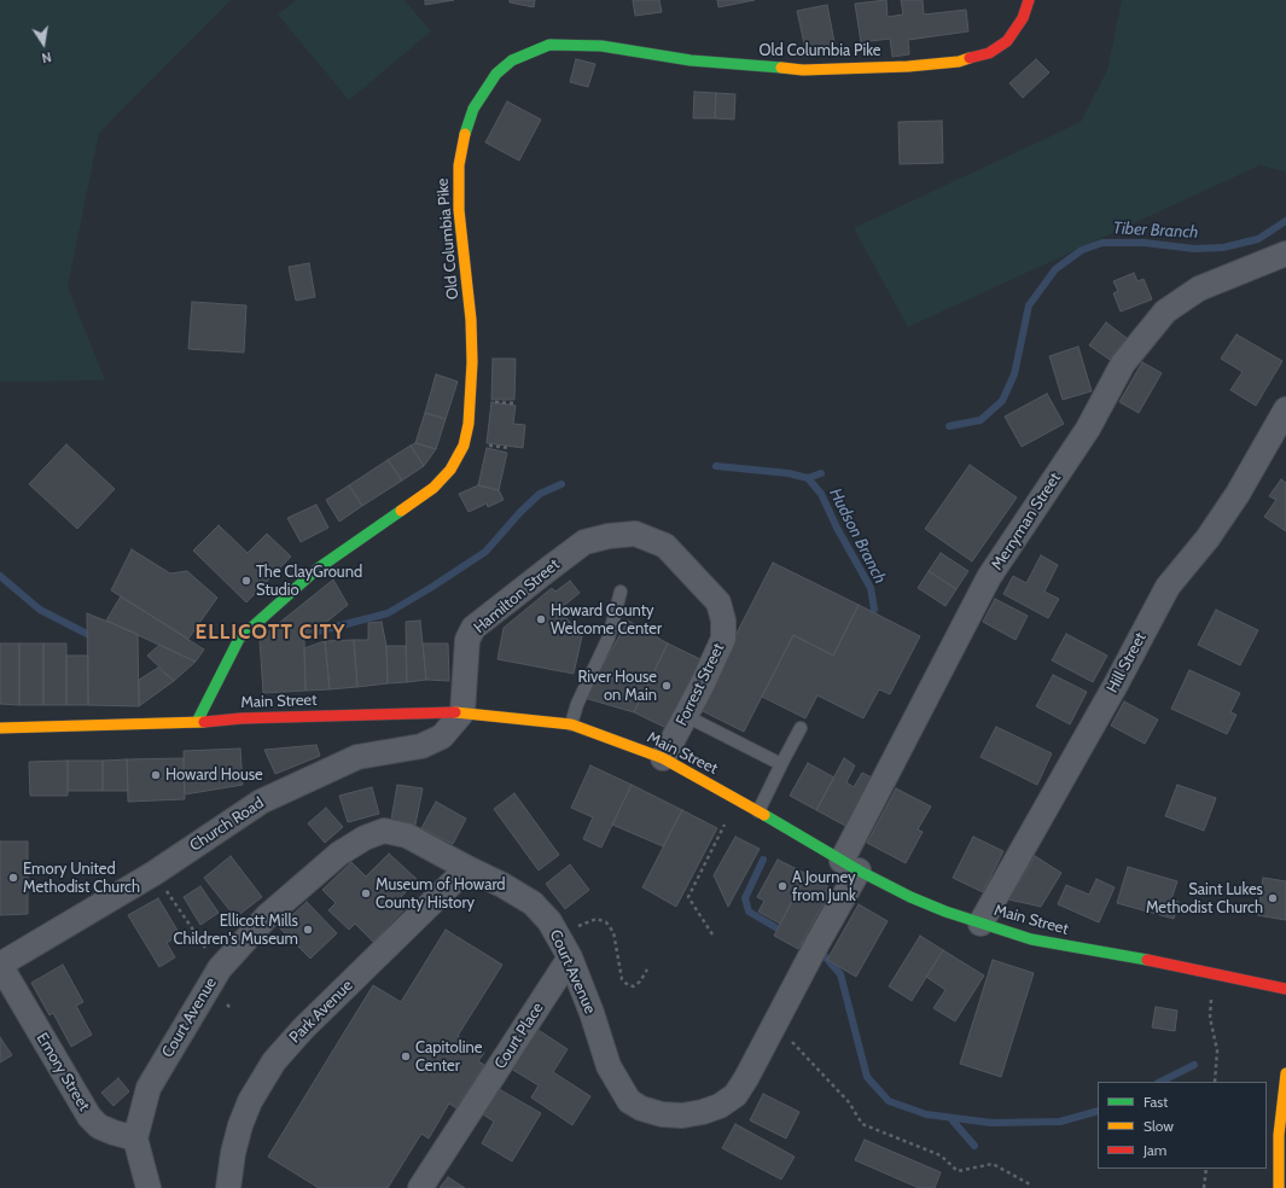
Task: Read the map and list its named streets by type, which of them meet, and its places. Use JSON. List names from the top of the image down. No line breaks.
{"streets":{"main road":["Old Columbia Pike","Main Street"],"street":["Merryman Street","Hamilton Street","Hill Street","Forrest Street","Church Road","Court Avenue","Park Avenue","Court Place","Emory Street"]},"crossings":[["Old Columbia Pike","Main Street"],["Merryman Street","Main Street"],["Merryman Street","Court Avenue"],["Hamilton Street","Forrest Street"],["Hamilton Street","Main Street"],["Hamilton Street","Church Road"],["Hill Street","Main Street"],["Forrest Street","Main Street"],["Main Street","Church Road"],["Main Street","Court Avenue"],["Church Road","Emory Street"],["Court Avenue","Park Avenue"],["Court Avenue","Court Place"],["Court Avenue","Emory Street"]],"districts":["ELLICOTT CITY"],"water":["Tiber Branch","Hudson Branch"],"places":["The ClayGround Studio","Howard County Welcome Center","River House on Main","Howard House","Emory United Methodist Church","A Journey from Junk","Museum of Howard County History","Saint Lukes Methodist Church","Ellicott Mills Children's Museum","Capitoline Center"],"legend":["Fast","Slow","Jam"],"north":"bottom"}
